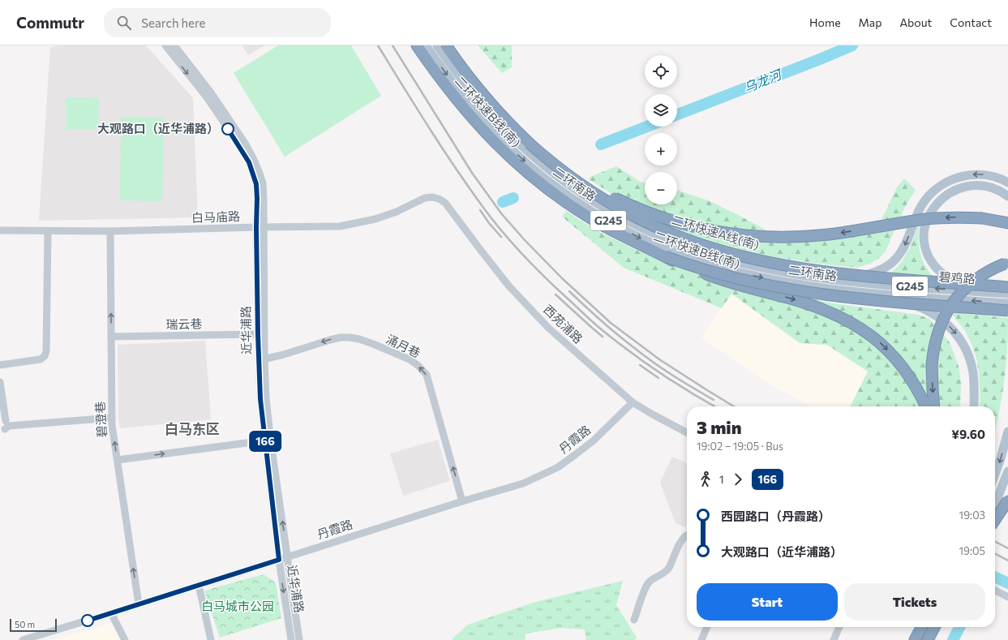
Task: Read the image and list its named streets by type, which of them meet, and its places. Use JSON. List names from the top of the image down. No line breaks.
{"streets":{"highway":["二环快速B线(南)","二环快速A线(南)"],"main road":["二环南路","G245","碧鸡路"],"street":["白马庙路","瑞云巷","西苑浦路","近华浦路","涌月巷","碧澄巷","丹霞路"]},"crossings":[["二环南路","碧鸡路"],["白马庙路","西苑浦路"],["白马庙路","近华浦路"],["白马庙路","碧澄巷"],["瑞云巷","近华浦路"],["瑞云巷","碧澄巷"],["西苑浦路","丹霞路"],["近华浦路","涌月巷"],["近华浦路","丹霞路"],["涌月巷","丹霞路"],["碧澄巷","丹霞路"]],"one_way":["碧鸡路","碧澄巷"],"districts":["白马东区"],"water":["乌龙河"],"parks":["白马城市公园"],"places":["大观路口（近华浦路）"],"lines":["bus line 166"],"scale_bar":"50 m","page":{"header":"Commutr","search":"Search here","nav":["Home","Map","About","Contact"],"on_map":"166","map_buttons":["+","−"],"heading":["3 min","19:02 – 19:05 · Bus","¥9.60"],"legs":["1","166"],"list":[{"name":"西园路口（丹霞路）","value":"19:03"},{"name":"大观路口（近华浦路）","value":"19:05"}],"buttons":["Start","Tickets"],"scale":"50 m"}}
